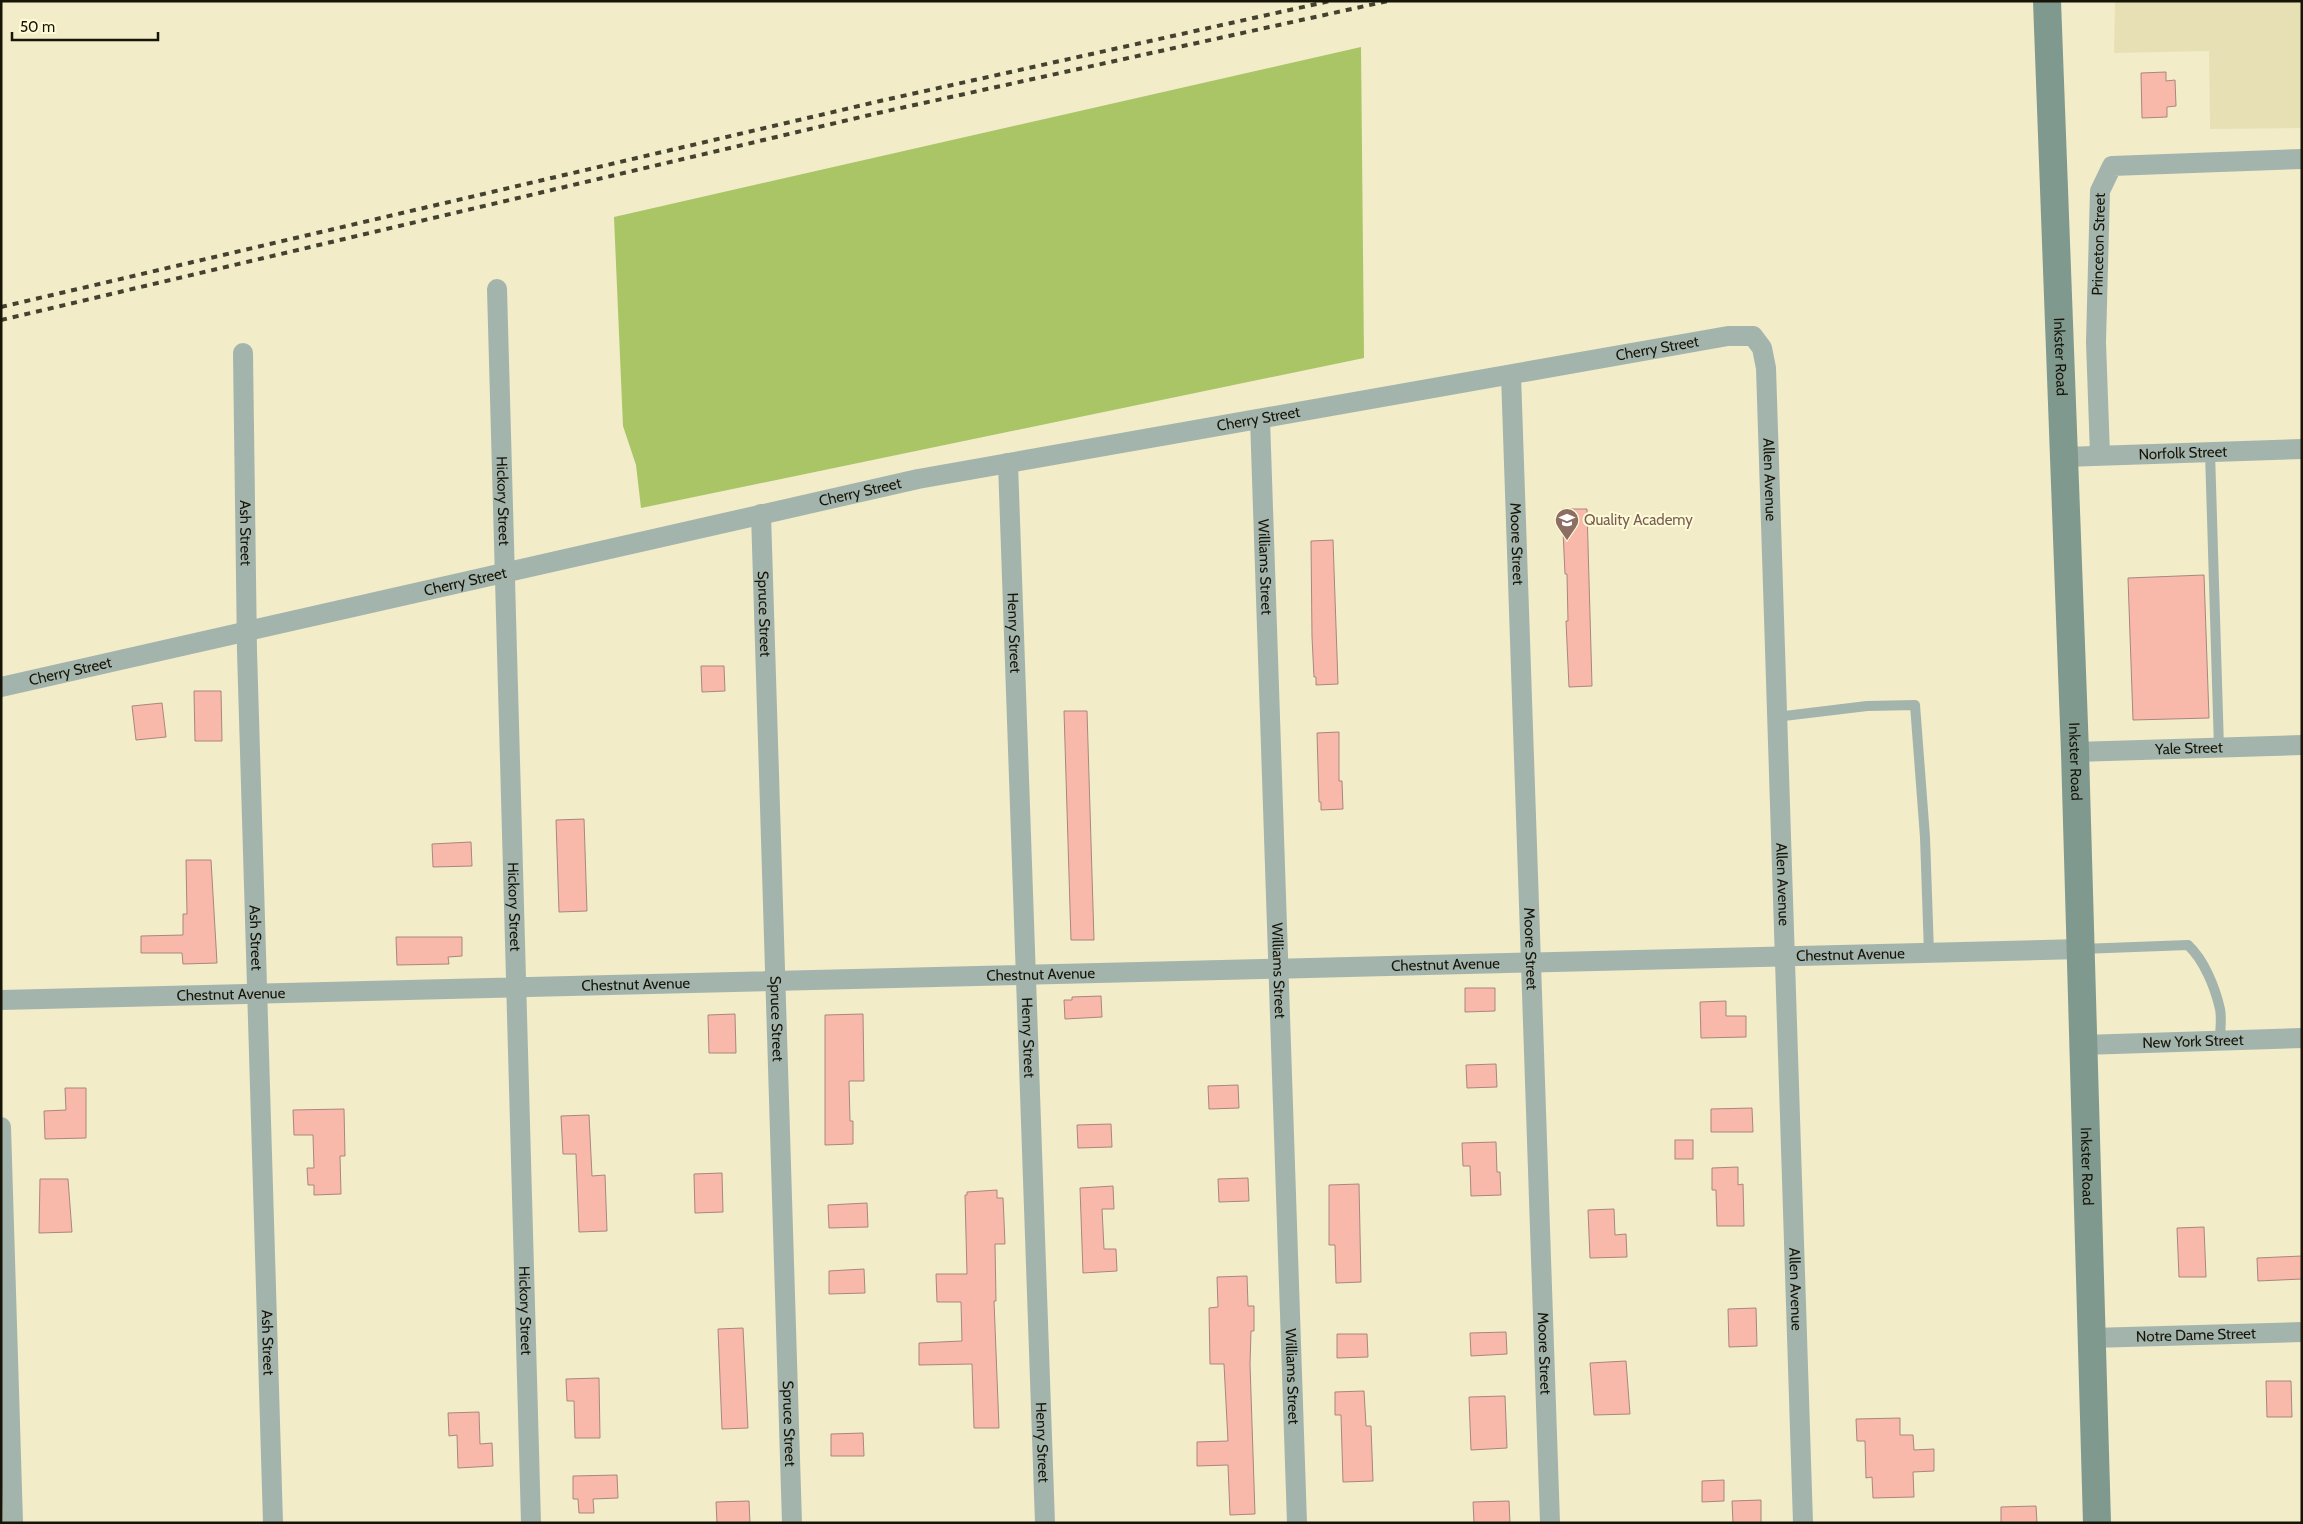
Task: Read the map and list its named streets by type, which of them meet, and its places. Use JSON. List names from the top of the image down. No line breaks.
{"streets":{"main road":["Inkster Road"],"street":["Princeton Street","Cherry Street","Norfolk Street","Allen Avenue","Hickory Street","Ash Street","Moore Street","Williams Street","Spruce Street","Henry Street","Yale Street","Chestnut Avenue","New York Street","Notre Dame Street"]},"crossings":[["Princeton Street","Norfolk Street"],["Cherry Street","Allen Avenue"],["Cherry Street","Hickory Street"],["Cherry Street","Ash Street"],["Cherry Street","Moore Street"],["Cherry Street","Williams Street"],["Cherry Street","Spruce Street"],["Cherry Street","Henry Street"],["Inkster Road","Norfolk Street"],["Inkster Road","Yale Street"],["Inkster Road","Chestnut Avenue"],["Inkster Road","New York Street"],["Inkster Road","Notre Dame Street"],["Allen Avenue","Chestnut Avenue"],["Hickory Street","Chestnut Avenue"],["Ash Street","Chestnut Avenue"],["Moore Street","Chestnut Avenue"],["Williams Street","Chestnut Avenue"],["Spruce Street","Chestnut Avenue"],["Henry Street","Chestnut Avenue"]],"places":{"school or university":["Quality Academy"]},"scale_bar":"50 m"}
